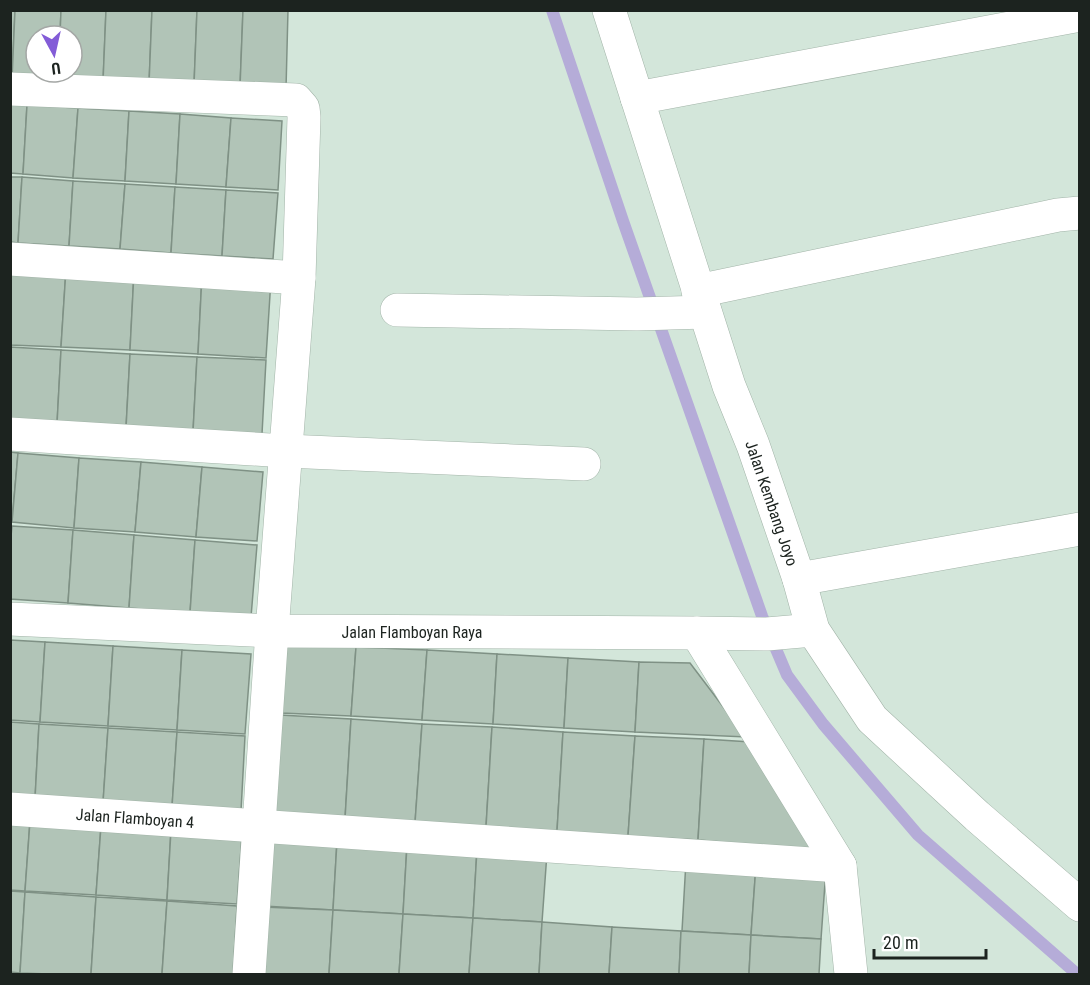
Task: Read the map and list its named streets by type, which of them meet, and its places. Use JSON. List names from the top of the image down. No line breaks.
{"streets":{"street":["Jalan Kembang Joyo","Jalan Flamboyan Raya","Jalan Flamboyan 4"]},"crossings":[["Jalan Kembang Joyo","Jalan Flamboyan Raya"]],"scale_bar":"20 m","north":"bottom"}
